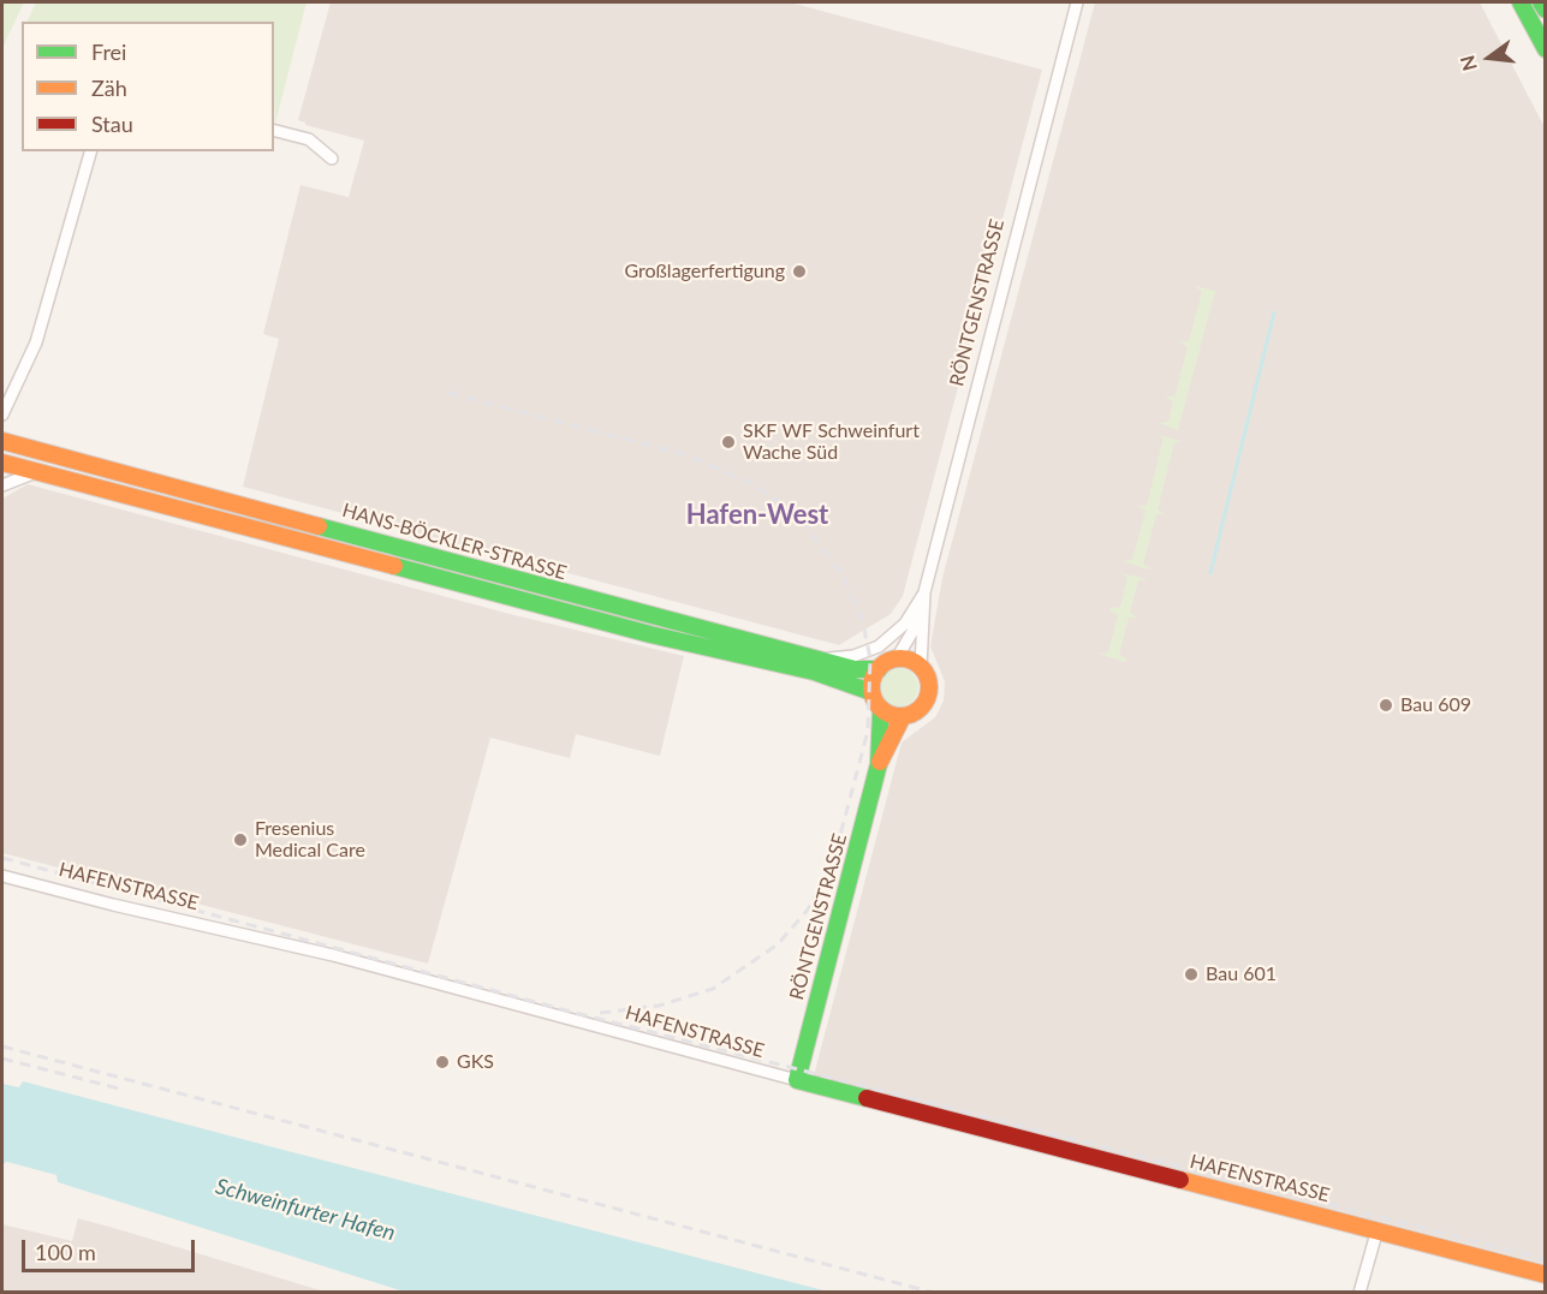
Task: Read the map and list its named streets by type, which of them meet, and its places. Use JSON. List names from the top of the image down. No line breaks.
{"streets":{"main road":["RÖNTGENSTRASSE","HANS-BÖCKLER-STRASSE","HAFENSTRASSE"]},"crossings":[["RÖNTGENSTRASSE","HANS-BÖCKLER-STRASSE"],["RÖNTGENSTRASSE","HAFENSTRASSE"]],"districts":["Hafen-West"],"water":["Schweinfurter Hafen"],"places":["Großlagerfertigung","SKF WF Schweinfurt Wache Süd","Bau 609","Fresenius Medical Care","Bau 601","GKS"],"legend":["Frei","Zäh","Stau"],"scale_bar":"100 m","north":"left"}
